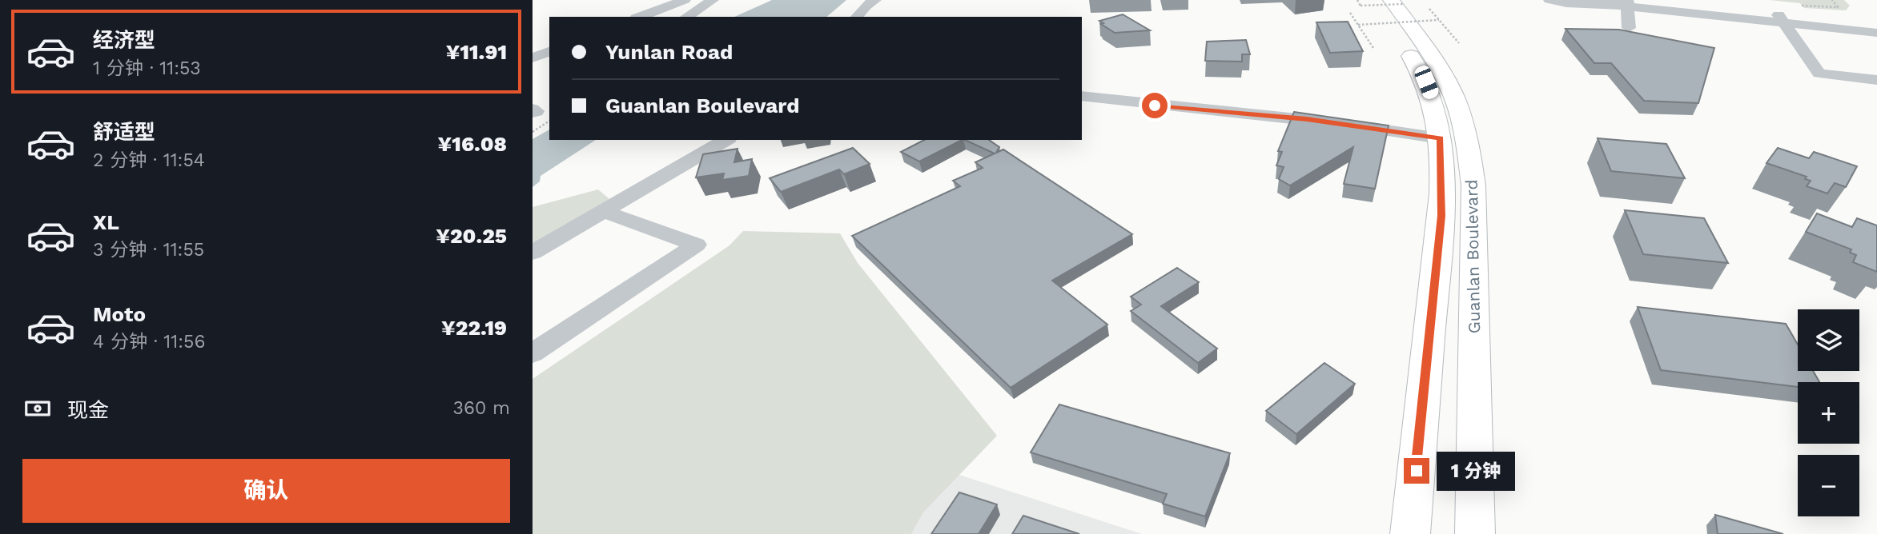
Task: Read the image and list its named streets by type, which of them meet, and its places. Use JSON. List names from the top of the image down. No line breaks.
{"streets":{"main road":["Guanlan Boulevard"]},"page":{"list":[{"name":"经济型","note":"1 分钟 · 11:53","value":"¥11.91"},{"name":"舒适型","note":"2 分钟 · 11:54","value":"¥16.08"},{"name":"XL","note":"3 分钟 · 11:55","value":"¥20.25"},{"name":"Moto","note":"4 分钟 · 11:56","value":"¥22.19"}],"banner":["Yunlan Road","Guanlan Boulevard"],"map_buttons":["+","−"],"pay":["现金","360 m"],"buttons":"确认","bubble":"1 分钟"}}
